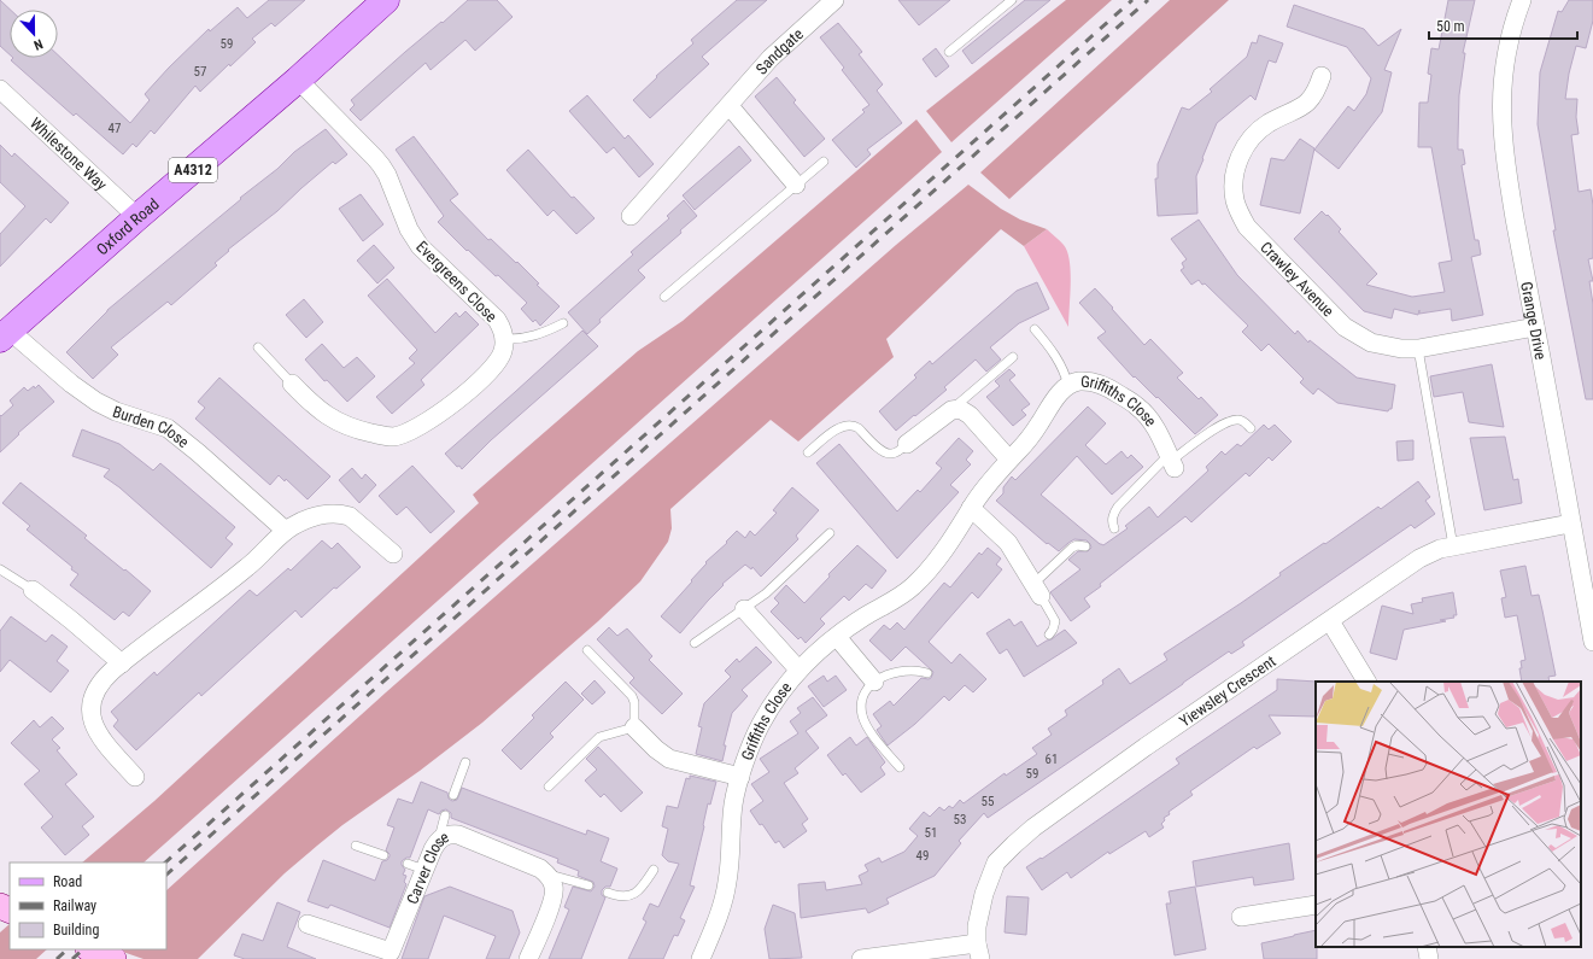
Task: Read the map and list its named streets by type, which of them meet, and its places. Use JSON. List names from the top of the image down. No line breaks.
{"streets":{"main road":["A4312","Oxford Road"],"street":["Sandgate","Whilestone Way","Crawley Avenue","Evergreens Close","Grange Drive","Griffiths Close","Burden Close","Yiewsley Crescent","Carver Close"]},"crossings":[["Whilestone Way","Oxford Road"],["Oxford Road","Evergreens Close"],["Oxford Road","Burden Close"],["Crawley Avenue","Grange Drive"],["Grange Drive","Yiewsley Crescent"]],"house_numbers":["59","57","47","61","59","55","53","51","49"],"legend":["Road","Railway","Building"],"scale_bar":"50 m","north":"bottom"}
